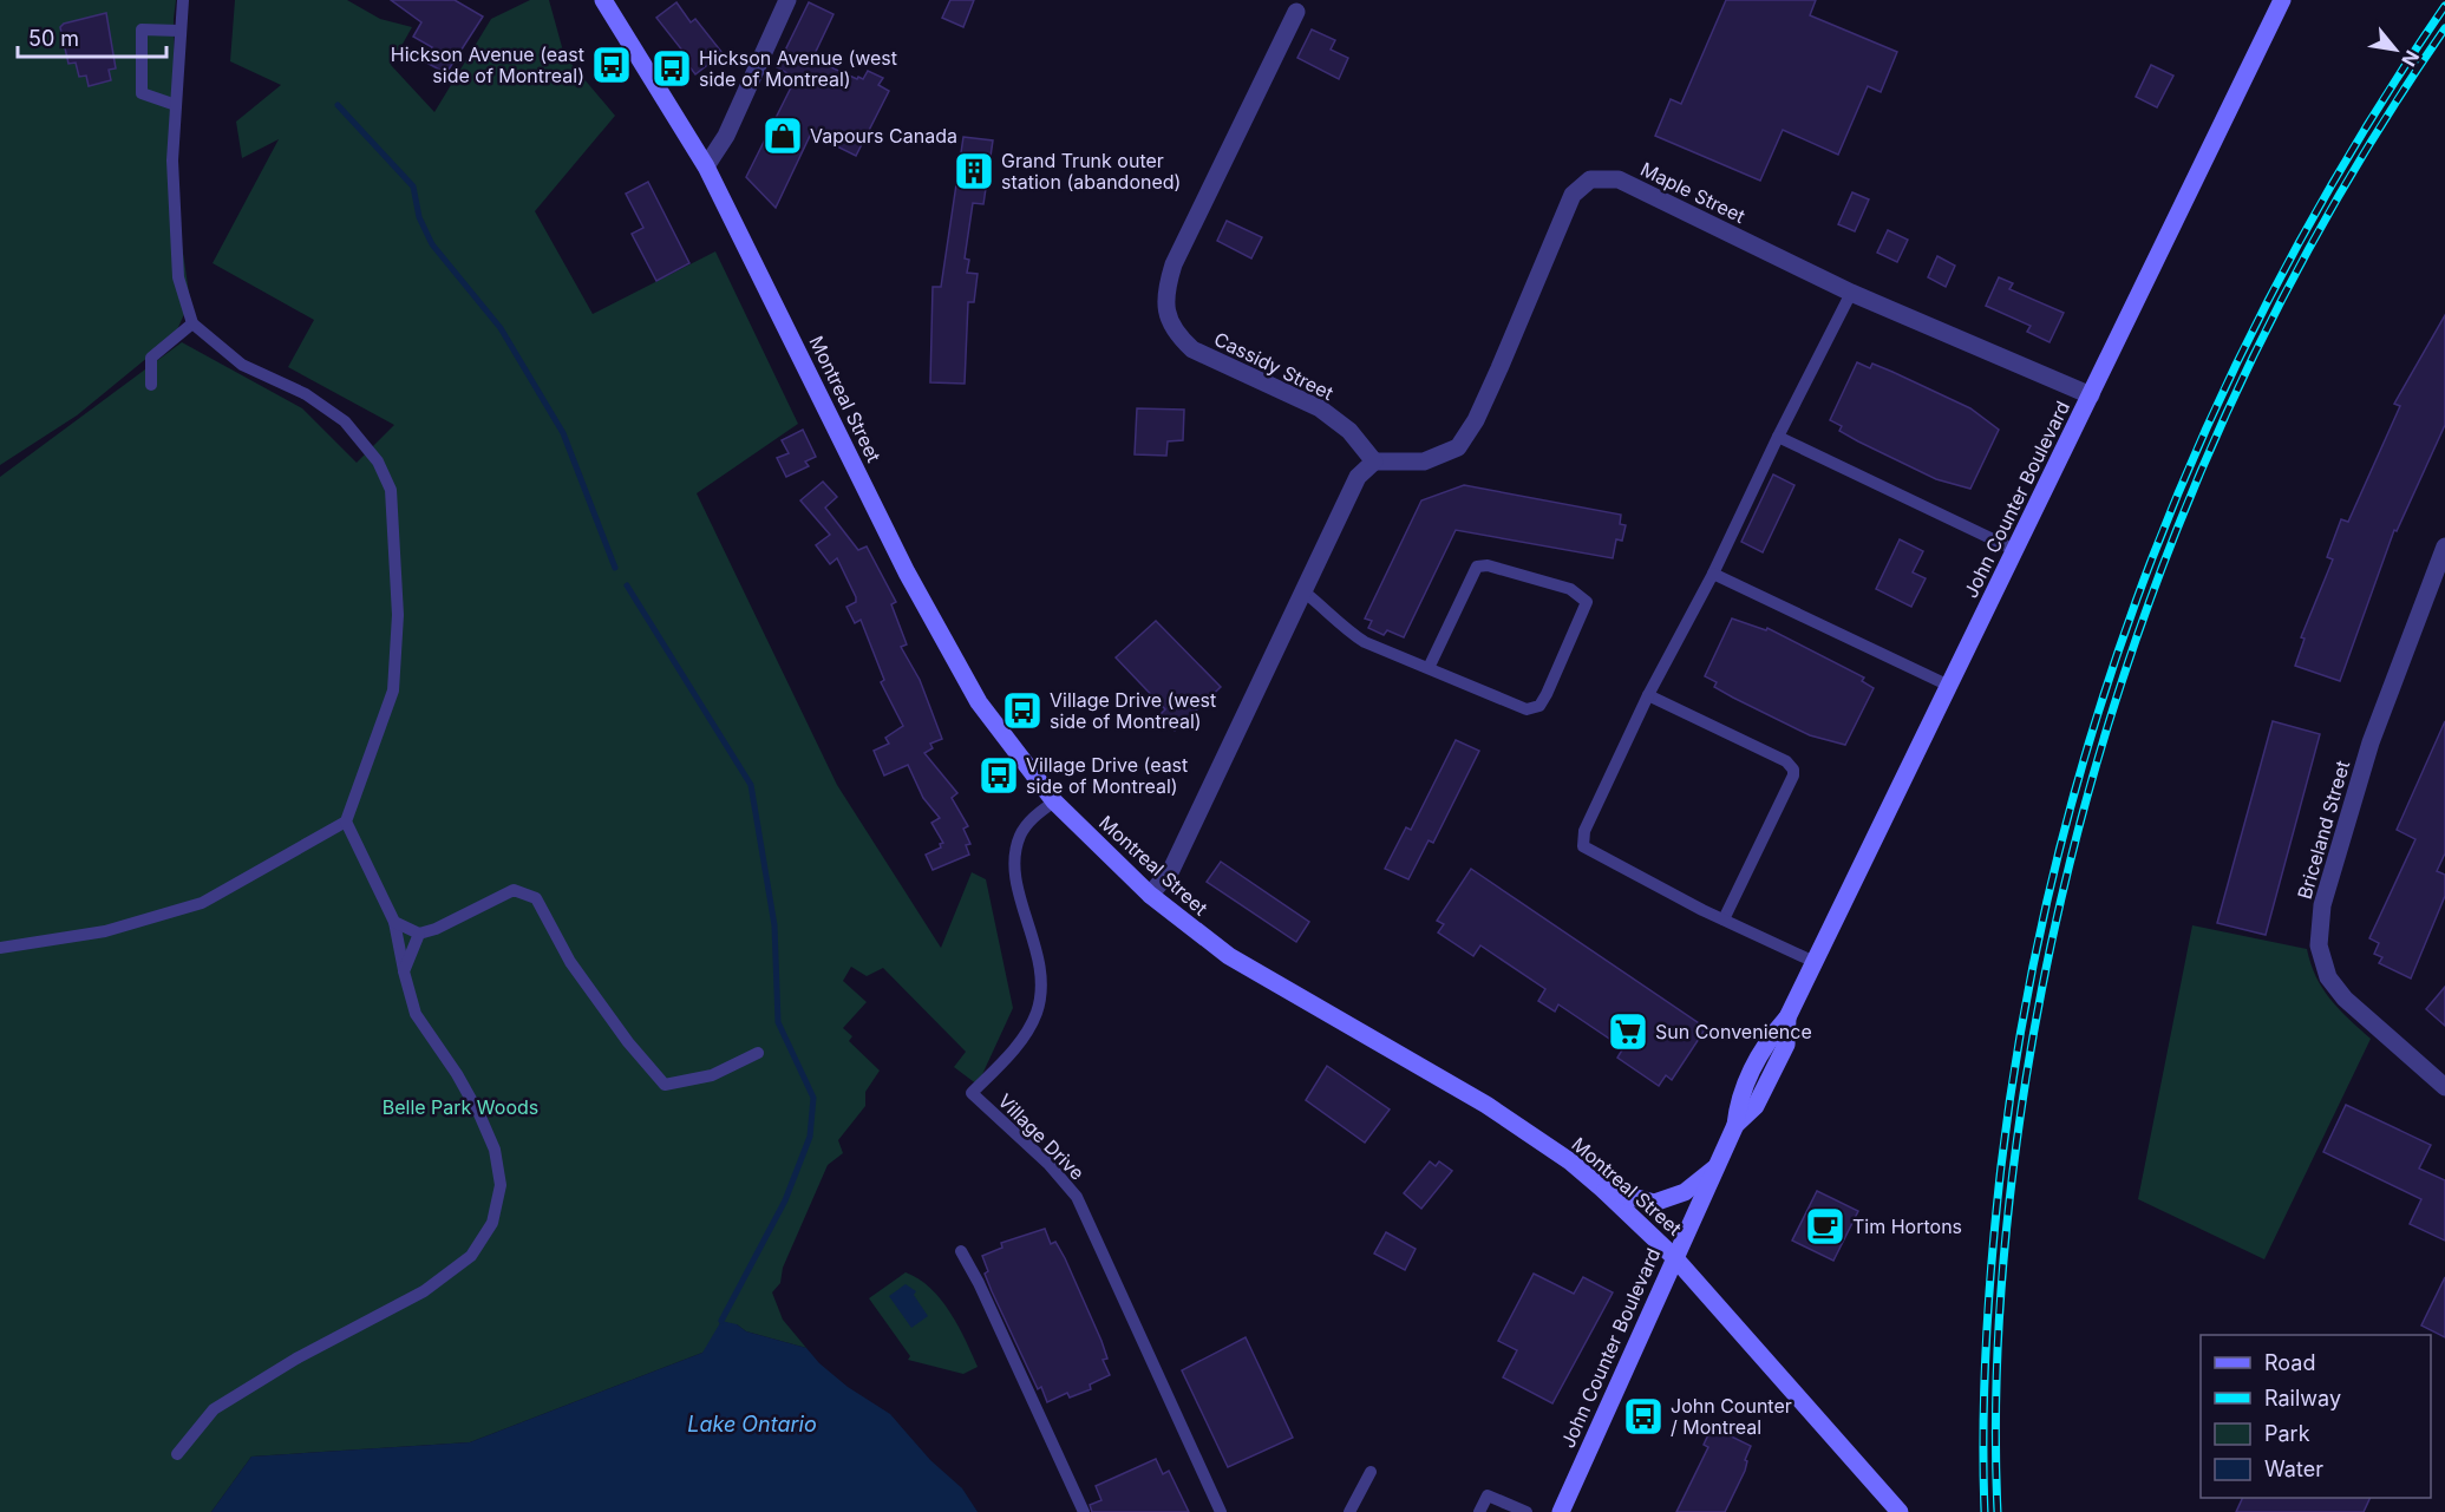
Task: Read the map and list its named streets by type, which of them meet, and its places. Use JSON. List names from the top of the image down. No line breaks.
{"streets":{"main road":["Montreal Street","John Counter Boulevard"],"street":["Maple Street","Cassidy Street","Briceland Street"],"lane":["Village Drive"]},"crossings":[["Maple Street","Cassidy Street"],["Maple Street","John Counter Boulevard"],["Montreal Street","John Counter Boulevard"],["Montreal Street","Village Drive"]],"water":["Lake Ontario"],"parks":["Belle Park Woods"],"places":{"bus stop":["Hickson Avenue (east side of Montreal)","Hickson Avenue (west side of Montreal)","Village Drive (west side of Montreal)","Village Drive (east side of Montreal)","John Counter / Montreal"],"shop":["Vapours Canada"],"building":["Grand Trunk outer station (abandoned)"],"supermarket":["Sun Convenience"],"cafe":["Tim Hortons"]},"legend":["Road","Railway","Park","Water"],"scale_bar":"50 m","north":"bottom right"}
